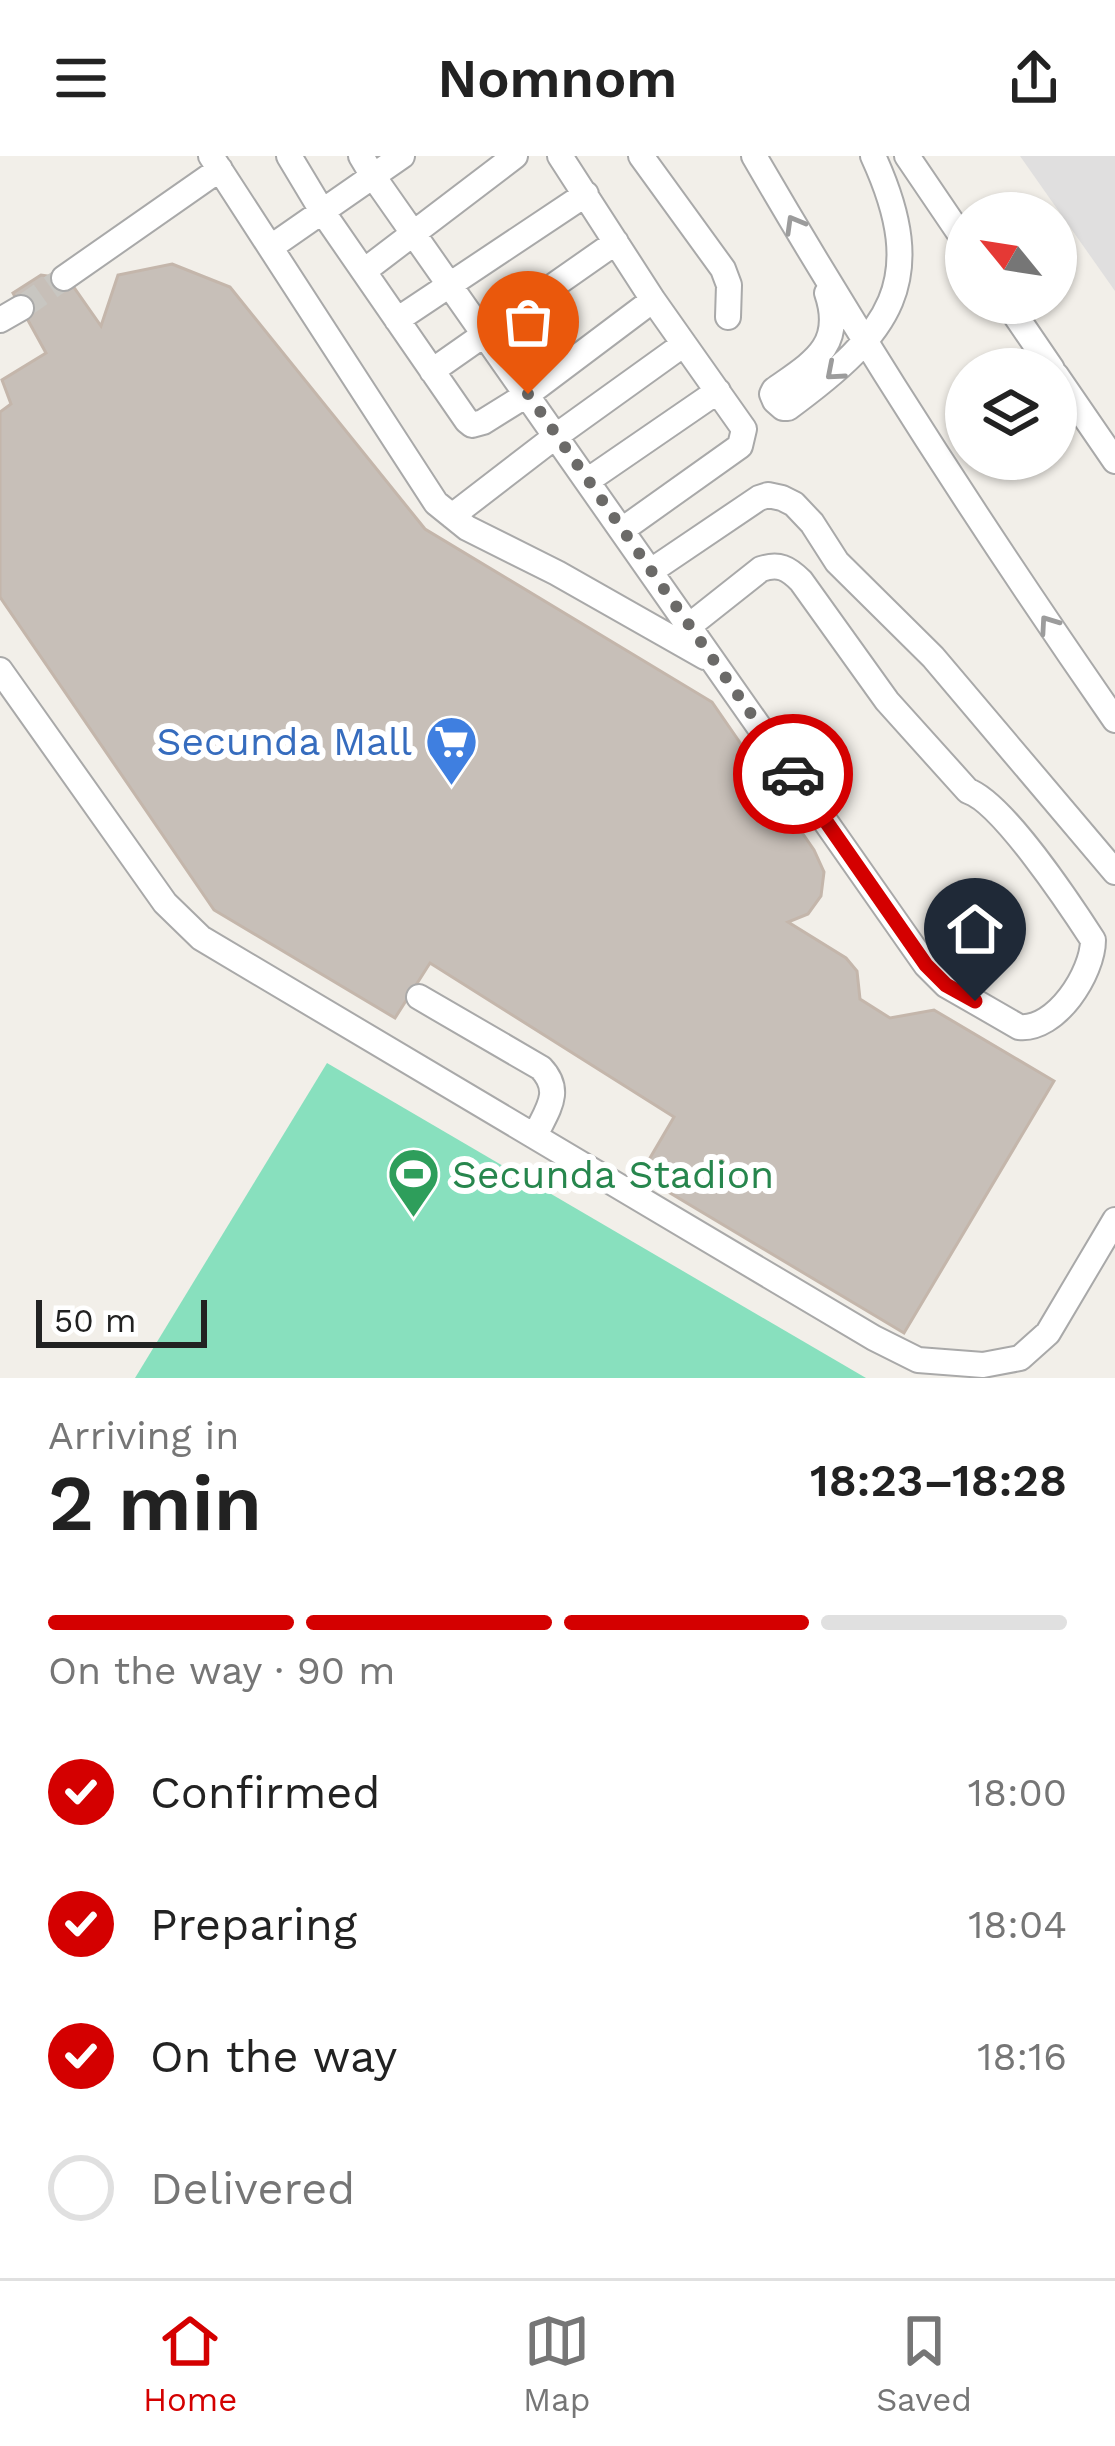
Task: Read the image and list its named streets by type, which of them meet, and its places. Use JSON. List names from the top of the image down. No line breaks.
{"places":{"supermarket":["Secunda Mall"],"sports":["Secunda Stadion"]},"scale_bar":"50 m","north":"top left","page":{"header":"Nomnom","scale":"50 m","heading":["2 min","Arriving in","18:23–18:28"],"bar":"On the way · 90 m","list":[["Confirmed","18:00"],["Preparing","18:04"],["On the way","18:16"],"Delivered"],"tabs":["Home","Map","Saved"]}}
